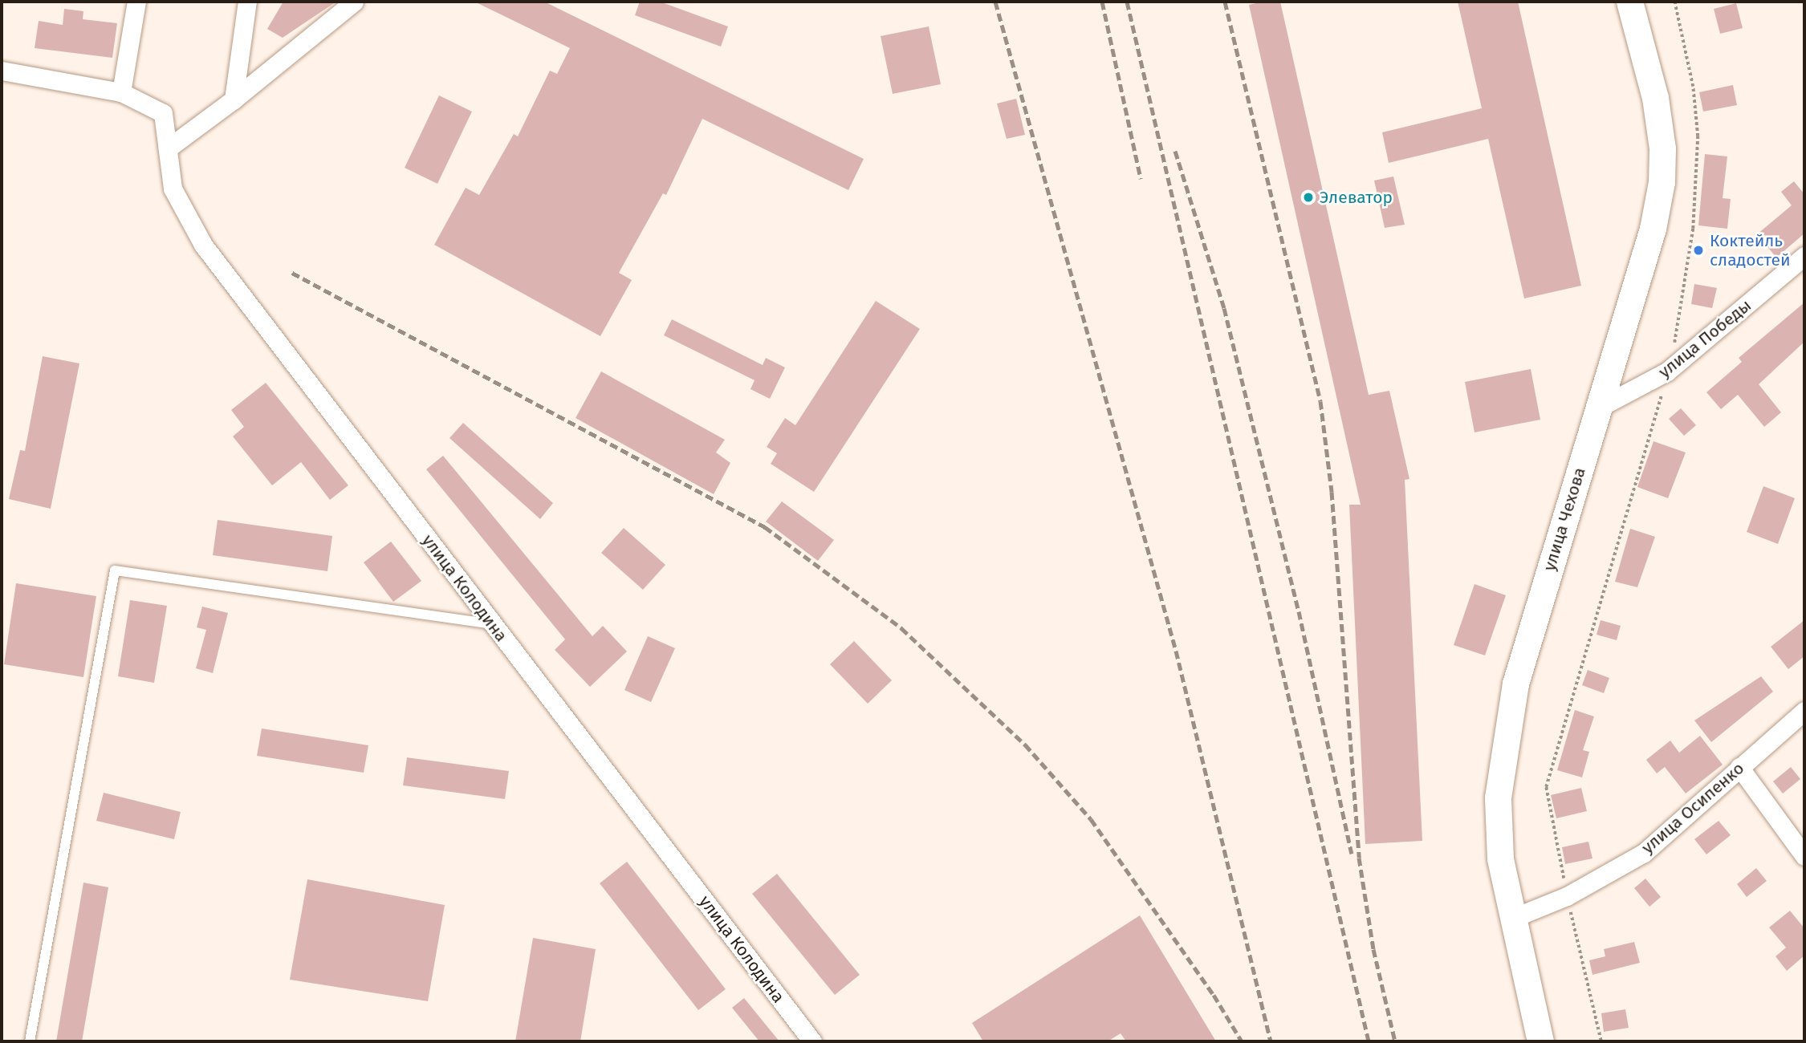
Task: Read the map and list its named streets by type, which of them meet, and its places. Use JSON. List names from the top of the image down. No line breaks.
{"streets":{"main road":["улица Чехова"],"street":["улица Победы","улица Колодина","улица Осипенко"]},"crossings":[["улица Победы","улица Чехова"],["улица Чехова","улица Осипенко"]],"places":["Элеватор","Коктейль сладостей"]}
